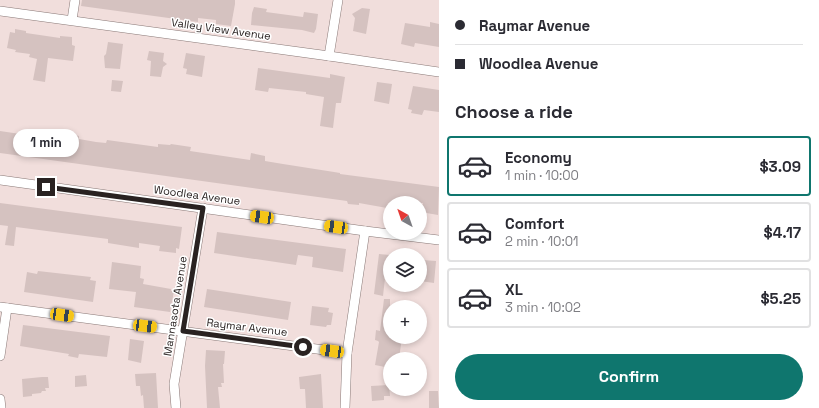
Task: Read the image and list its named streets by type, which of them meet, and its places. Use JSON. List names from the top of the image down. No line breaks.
{"streets":{"street":["Valley View Avenue","Woodlea Avenue","Mannasota Avenue","Raymar Avenue"]},"crossings":[["Woodlea Avenue","Mannasota Avenue"],["Mannasota Avenue","Raymar Avenue"]],"north":"top left","page":{"banner":["Raymar Avenue","Woodlea Avenue"],"heading":"Choose a ride","bubble":"1 min","list":[{"name":"Economy","note":"1 min · 10:00","value":"$3.09"},{"name":"Comfort","note":"2 min · 10:01","value":"$4.17"},{"name":"XL","note":"3 min · 10:02","value":"$5.25"}],"map_buttons":["+","−"],"buttons":"Confirm"}}
